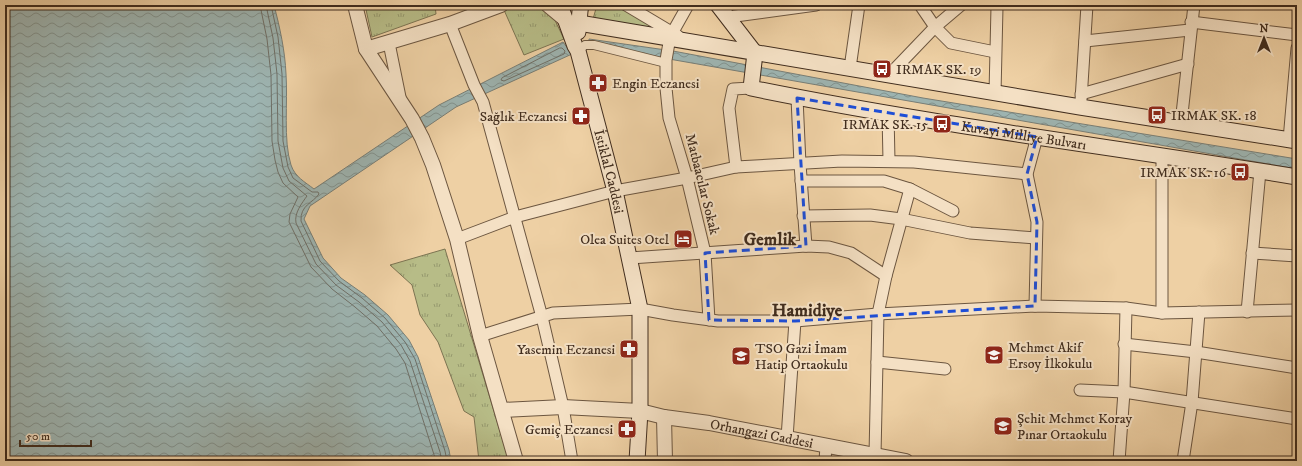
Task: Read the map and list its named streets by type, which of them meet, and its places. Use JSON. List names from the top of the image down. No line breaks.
{"streets":{"main road":["Kuvayi Milliye Bulvarı","İstiklal Caddesi"],"street":["Matbaacılar Sokak","Orhangazi Caddesi"]},"crossings":[["İstiklal Caddesi","Orhangazi Caddesi"]],"districts":["Gemlik","Hamidiye"],"places":{"bus stop":["IRMAK SK. 19","IRMAK SK. 18","IRMAK SK. 15","IRMAK SK. 16"],"pharmacy":["Engin Eczanesi","Sağlık Eczanesi","Yasemin Eczanesi","Gemiç Eczanesi"],"hotel":["Olea Suites Otel"],"school or university":["Mehmet Akif Ersoy İlkokulu","TSO Gazi İmam Hatip Ortaokulu","Şehit Mehmet Koray Pınar Ortaokulu"]},"scale_bar":"50 m","north":"top"}
